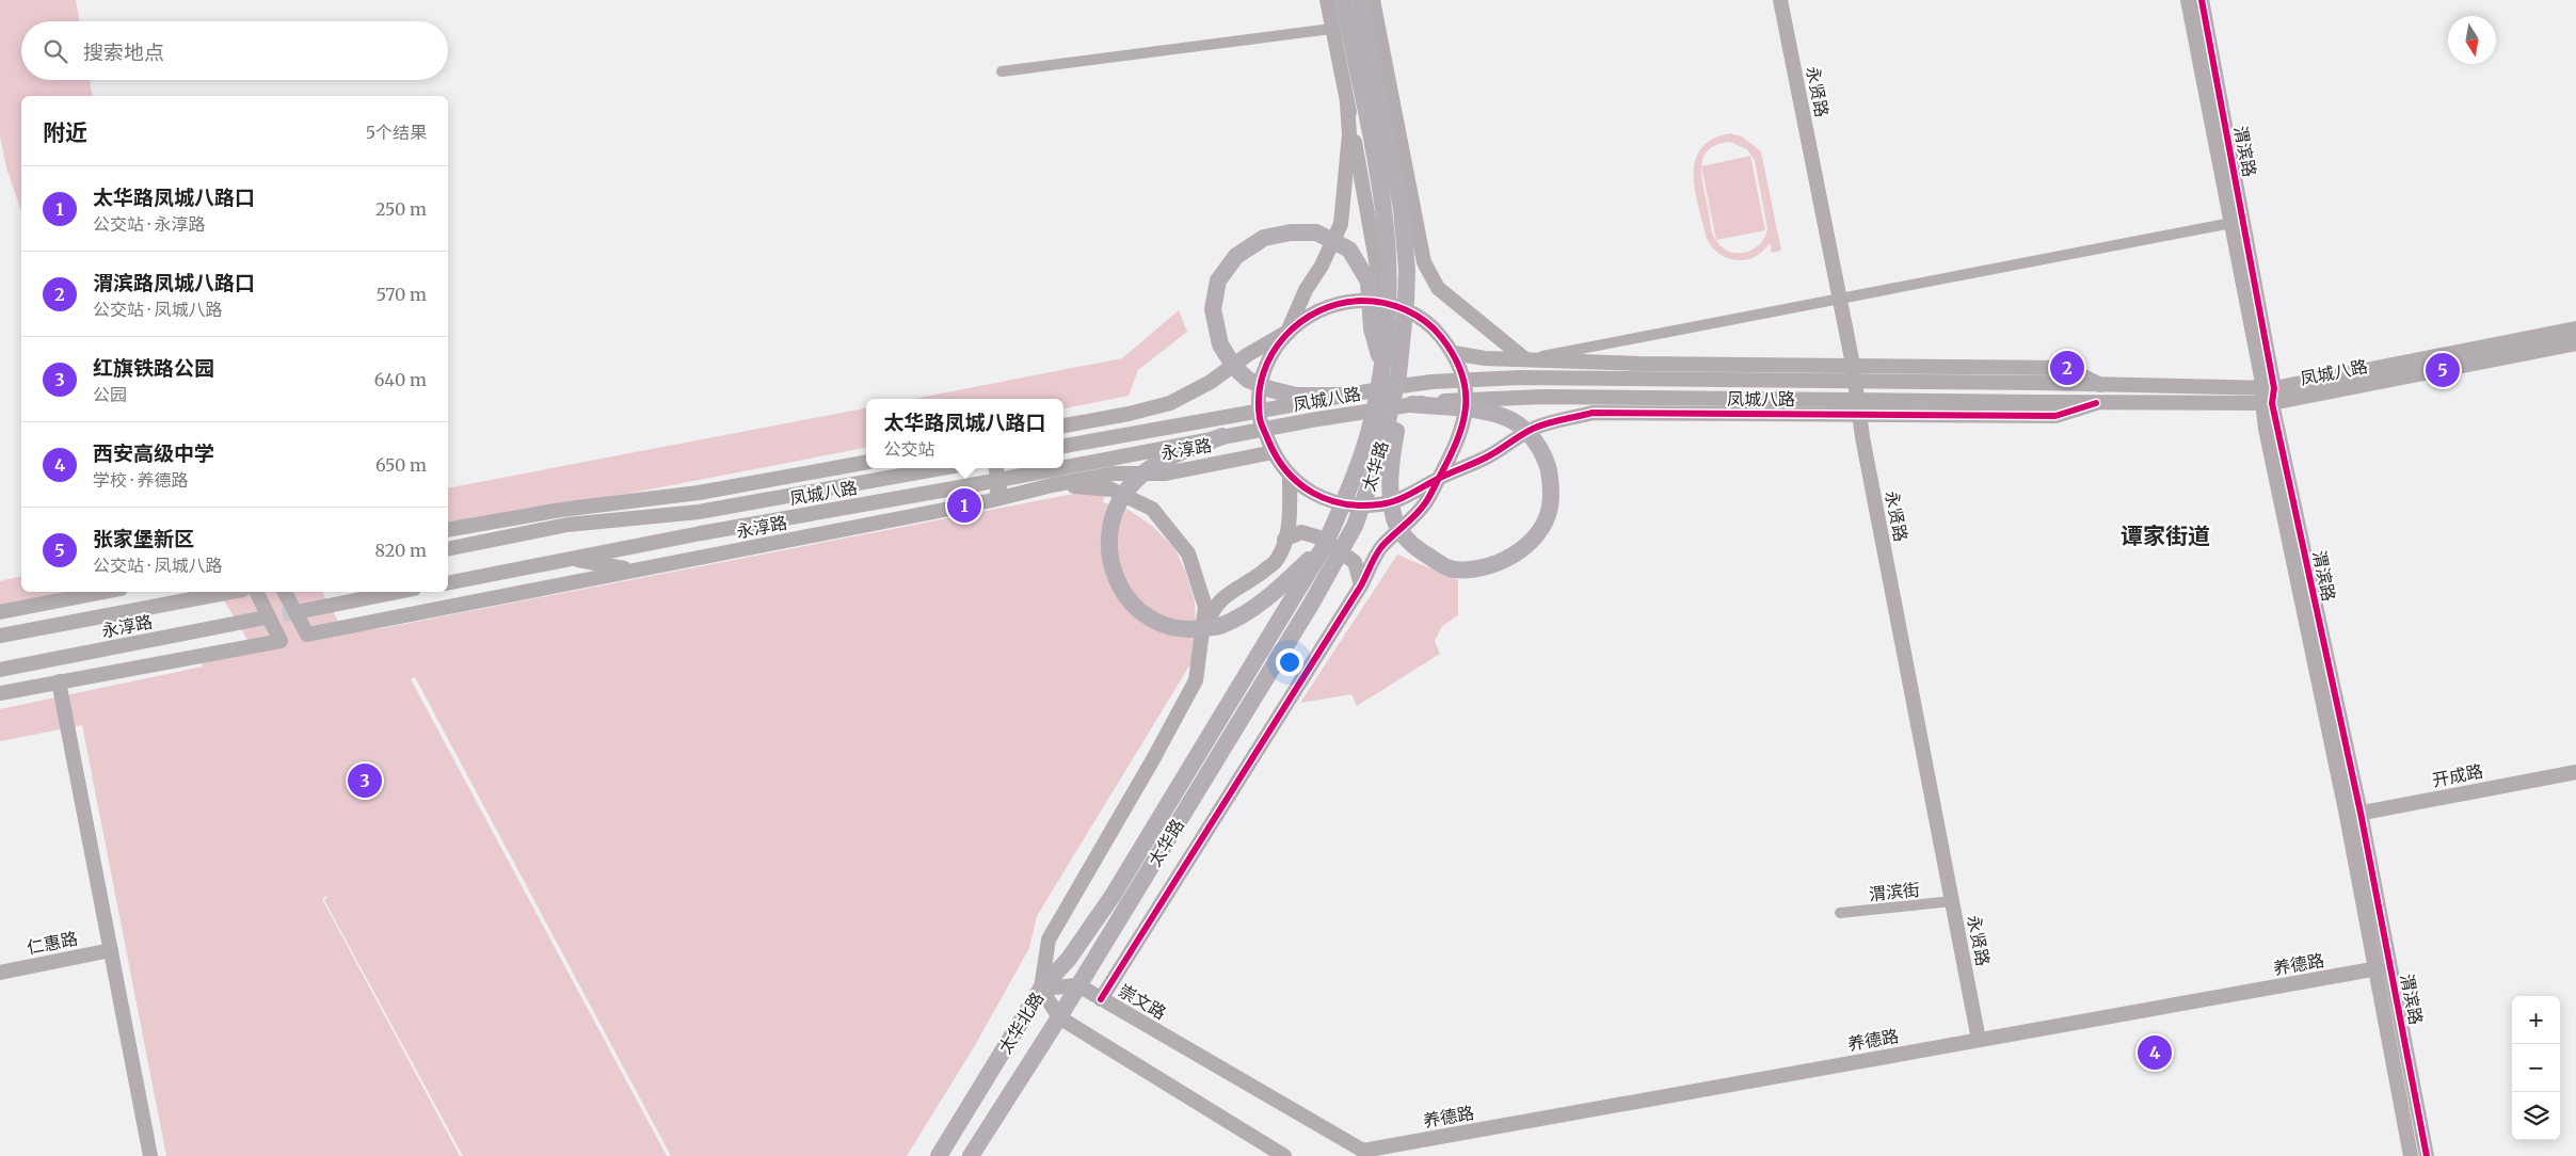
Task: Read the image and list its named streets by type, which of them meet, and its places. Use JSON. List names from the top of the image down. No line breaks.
{"streets":{"main road":["太华路","太华北路"],"street":["永贤路","渭滨路","凤城八路","永淳路","开成路","渭滨街","仁惠路","养德路","崇文路"]},"crossings":[["永贤路","凤城八路"],["永贤路","渭滨街"],["永贤路","养德路"],["渭滨路","凤城八路"],["渭滨路","开成路"],["渭滨路","养德路"],["太华路","太华北路"],["养德路","崇文路"],["崇文路","太华北路"]],"districts":["谭家街道"],"north":"bottom","page":{"search":"搜索地点","heading":["附近","5个结果"],"list":[{"mark":"1","name":"太华路凤城八路口","note":"公交站 · 永淳路","value":"250 m"},{"mark":"2","name":"渭滨路凤城八路口","note":"公交站 · 凤城八路","value":"570 m"},{"mark":"3","name":"红旗铁路公园","note":"公园","value":"640 m"},{"mark":"4","name":"西安高级中学","note":"学校 · 养德路","value":"650 m"},{"mark":"5","name":"张家堡新区","note":"公交站 · 凤城八路","value":"820 m"}],"pins":["2","5","1","3","4"],"popup":["太华路凤城八路口","公交站"],"map_buttons":["+","−"]}}
